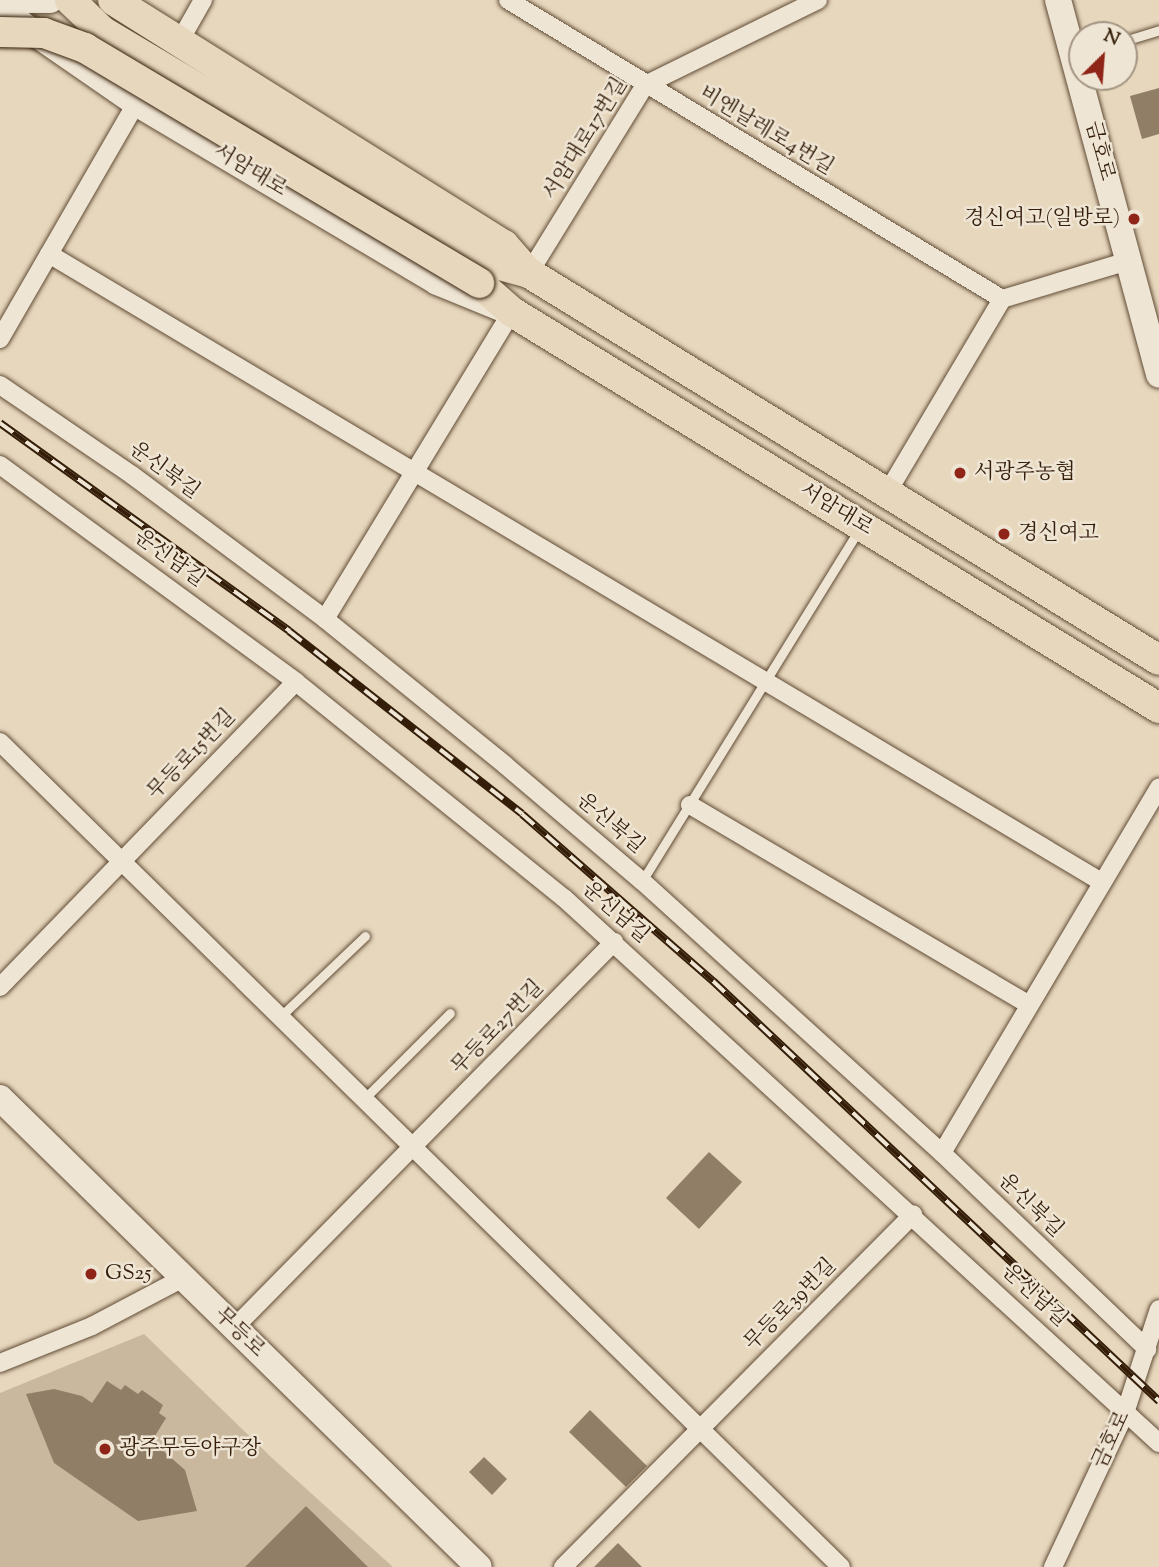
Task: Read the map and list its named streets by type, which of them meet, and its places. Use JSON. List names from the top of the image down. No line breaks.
{"streets":{"main road":["서암대로"],"street":["비엔날레로4번길","서암대로17번길","금호로","운신북길","운신남길","무등로15번길","무등로27번길","무등로39번길","무등로"]},"crossings":[["비엔날레로4번길","서암대로17번길"],["비엔날레로4번길","서암대로"],["서암대로17번길","서암대로"],["금호로","운신북길"],["금호로","운신남길"],["운신남길","무등로15번길"],["운신남길","무등로27번길"],["운신남길","무등로39번길"],["무등로27번길","무등로"]],"places":["경신여고(일방로)","서광주농협","경신여고","GS25","광주무등야구장"],"north":"top right"}
